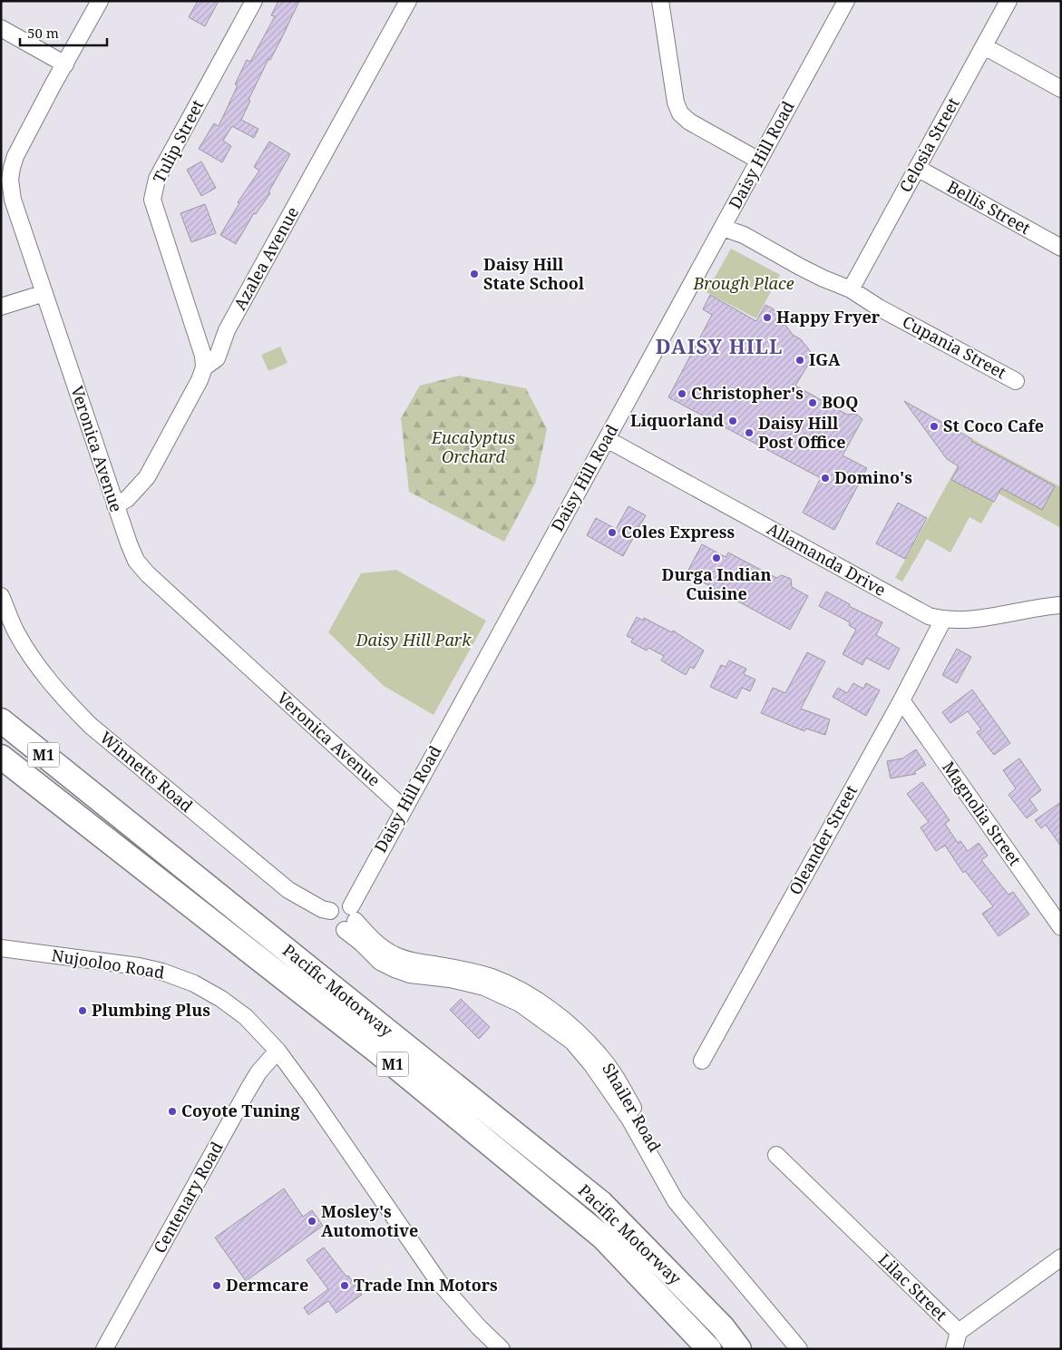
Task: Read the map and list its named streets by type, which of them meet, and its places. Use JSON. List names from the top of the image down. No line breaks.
{"streets":{"highway":["M1","Pacific Motorway"],"street":["Tulip Street","Celosia Street","Daisy Hill Road","Bellis Street","Azalea Avenue","Cupania Street","Veronica Avenue","Allamanda Drive","Winnetts Road","Magnolia Street","Oleander Street","Nujooloo Road","Shailer Road","Centenary Road","Lilac Street"]},"crossings":[["Tulip Street","Azalea Avenue"],["Celosia Street","Bellis Street"],["Celosia Street","Cupania Street"],["Daisy Hill Road","Cupania Street"],["Daisy Hill Road","Veronica Avenue"],["Daisy Hill Road","Allamanda Drive"],["Daisy Hill Road","Winnetts Road"],["Daisy Hill Road","Shailer Road"],["Azalea Avenue","Veronica Avenue"],["Allamanda Drive","Oleander Street"],["Winnetts Road","Shailer Road"],["Magnolia Street","Oleander Street"],["Nujooloo Road","Centenary Road"]],"districts":["DAISY HILL"],"parks":["Brough Place","Eucalyptus Orchard","Daisy Hill Park"],"places":["Daisy Hill State School","Happy Fryer","IGA","Christopher's","BOQ","Liquorland","St Coco Cafe","Daisy Hill Post Office","Domino's","Coles Express","Durga Indian Cuisine","Plumbing Plus","Coyote Tuning","Mosley's Automotive","Dermcare","Trade Inn Motors"],"scale_bar":"50 m"}
